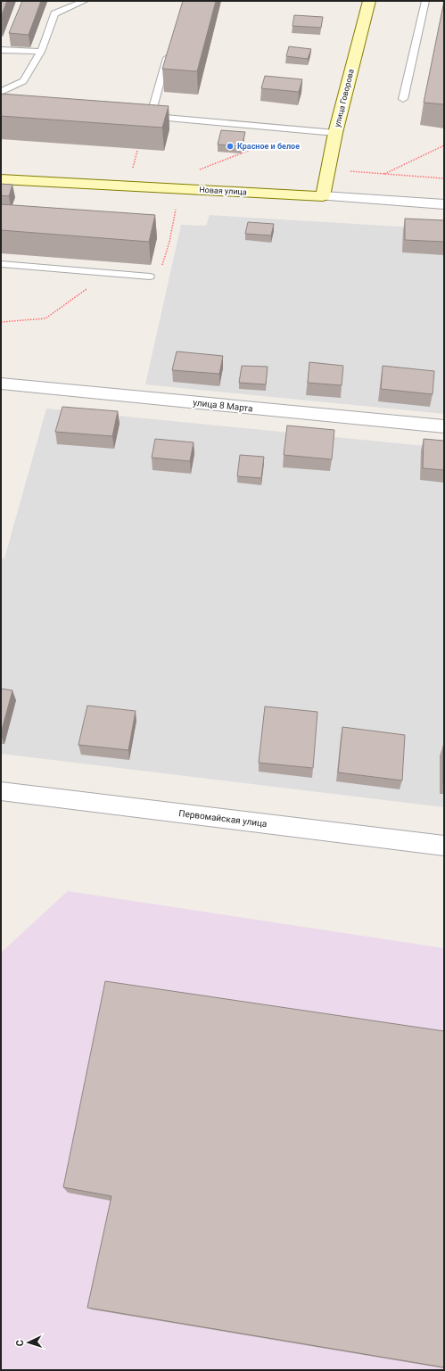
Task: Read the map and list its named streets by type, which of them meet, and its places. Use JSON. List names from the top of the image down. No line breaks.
{"streets":{"main road":["улица Говорова","Новая улица"],"street":["улица 8 Марта","Первомайская улица"]},"crossings":[["улица Говорова","Новая улица"]],"places":["Красное и белое"],"north":"left"}
